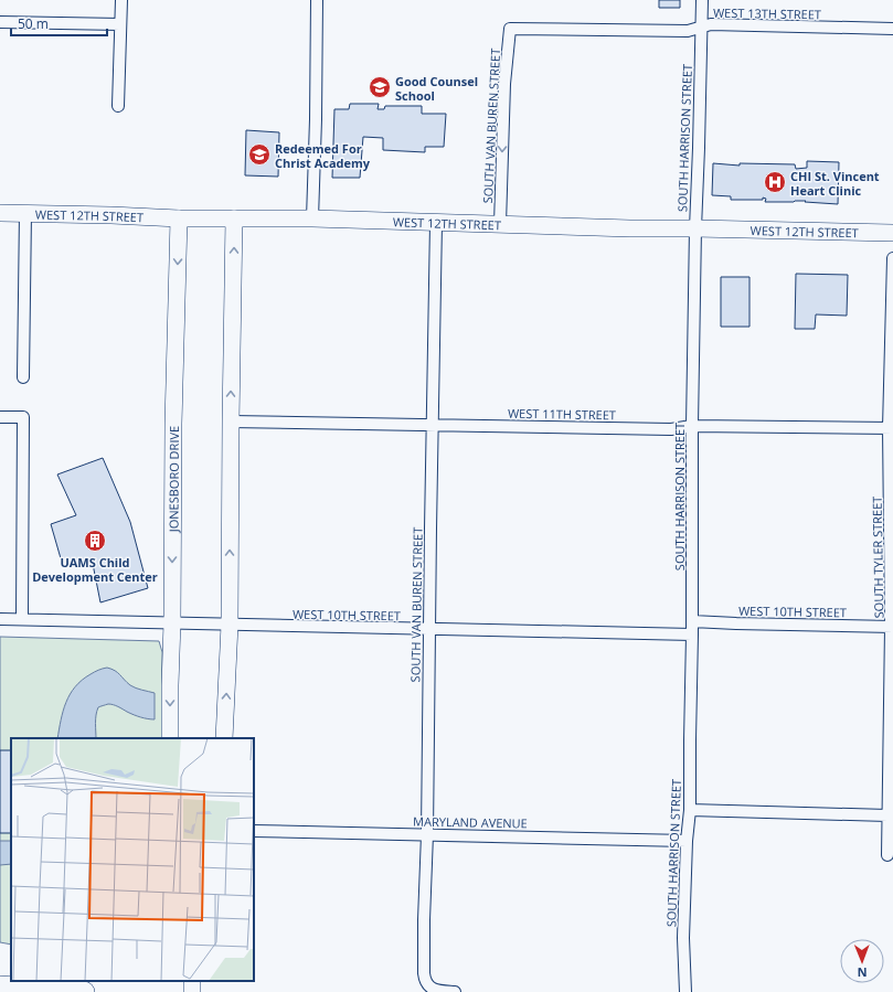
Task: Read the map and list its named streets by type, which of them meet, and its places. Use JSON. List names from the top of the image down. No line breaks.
{"streets":{"street":["WEST 13TH STREET","SOUTH VAN BUREN STREET","SOUTH HARRISON STREET","WEST 12TH STREET","WEST 11TH STREET","JONESBORO DRIVE","SOUTH TYLER STREET","WEST 10TH STREET","MARYLAND AVENUE"]},"crossings":[["WEST 13TH STREET","SOUTH VAN BUREN STREET"],["WEST 13TH STREET","SOUTH HARRISON STREET"],["SOUTH VAN BUREN STREET","WEST 12TH STREET"],["SOUTH VAN BUREN STREET","WEST 11TH STREET"],["SOUTH VAN BUREN STREET","WEST 10TH STREET"],["SOUTH VAN BUREN STREET","MARYLAND AVENUE"],["SOUTH HARRISON STREET","WEST 12TH STREET"],["SOUTH HARRISON STREET","WEST 11TH STREET"],["SOUTH HARRISON STREET","WEST 10TH STREET"],["SOUTH HARRISON STREET","MARYLAND AVENUE"],["WEST 12TH STREET","JONESBORO DRIVE"],["WEST 11TH STREET","SOUTH TYLER STREET"],["JONESBORO DRIVE","WEST 10TH STREET"],["SOUTH TYLER STREET","WEST 10TH STREET"]],"places":{"school or university":["Good Counsel School","Redeemed For Christ Academy"],"hospital":["CHI St. Vincent Heart Clinic"],"building":["UAMS Child Development Center"]},"scale_bar":"50 m","north":"bottom"}
